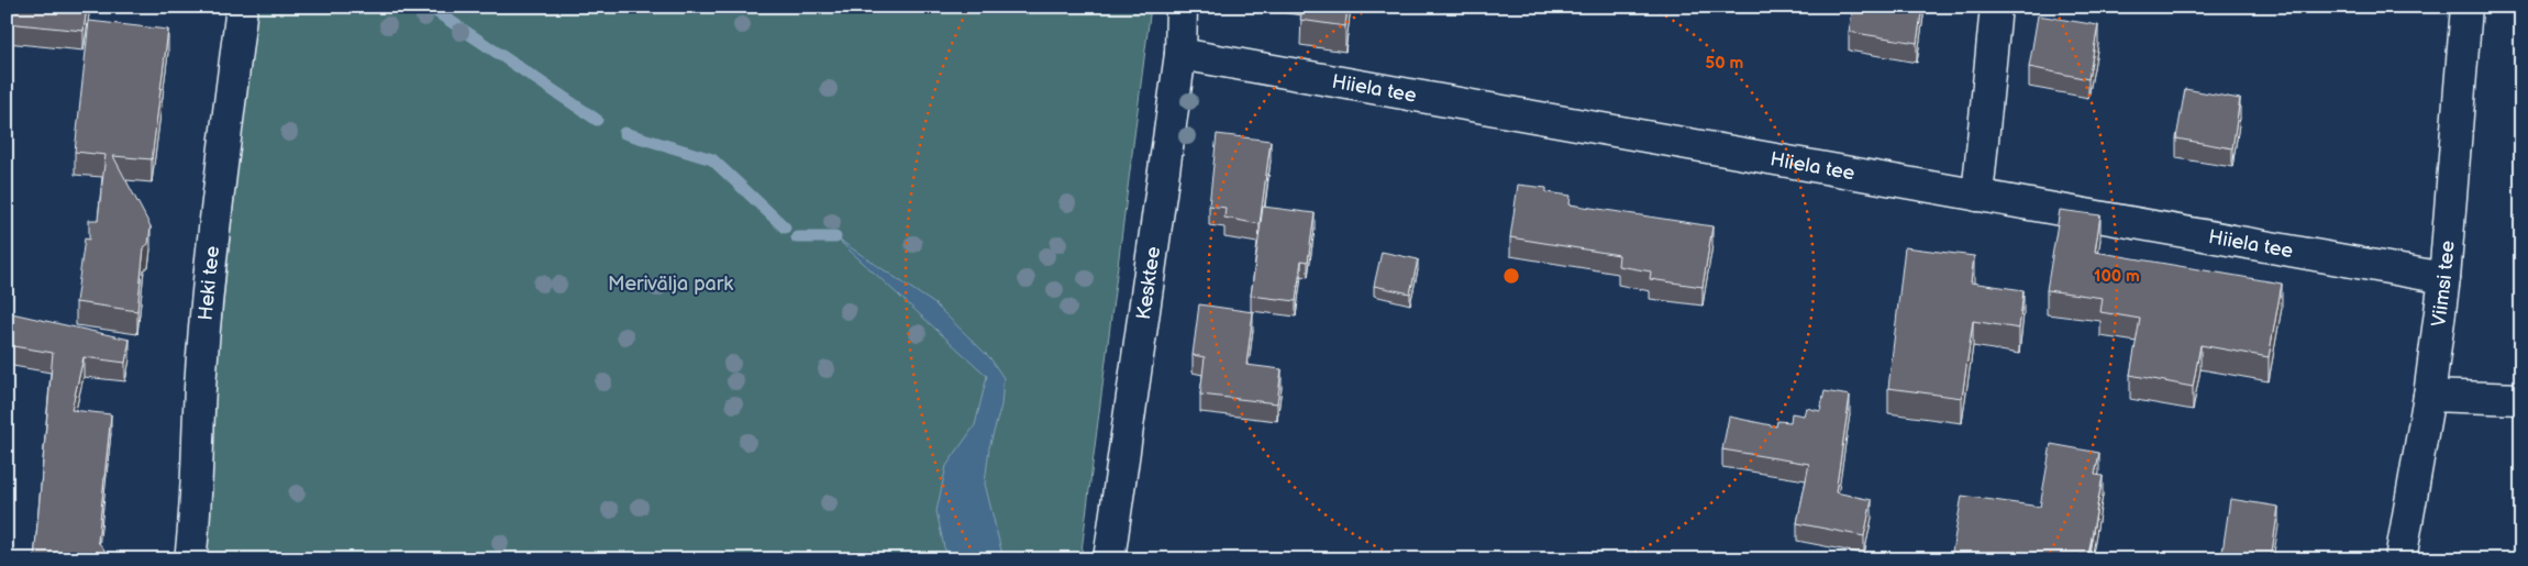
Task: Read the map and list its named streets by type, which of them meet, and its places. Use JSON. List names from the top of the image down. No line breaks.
{"streets":{"street":["Hiiela tee","Heki tee","Kesktee","Viimsi tee"]},"crossings":[["Hiiela tee","Kesktee"],["Hiiela tee","Viimsi tee"]],"parks":["Merivälja park"],"rings":["50 m","100 m"]}
